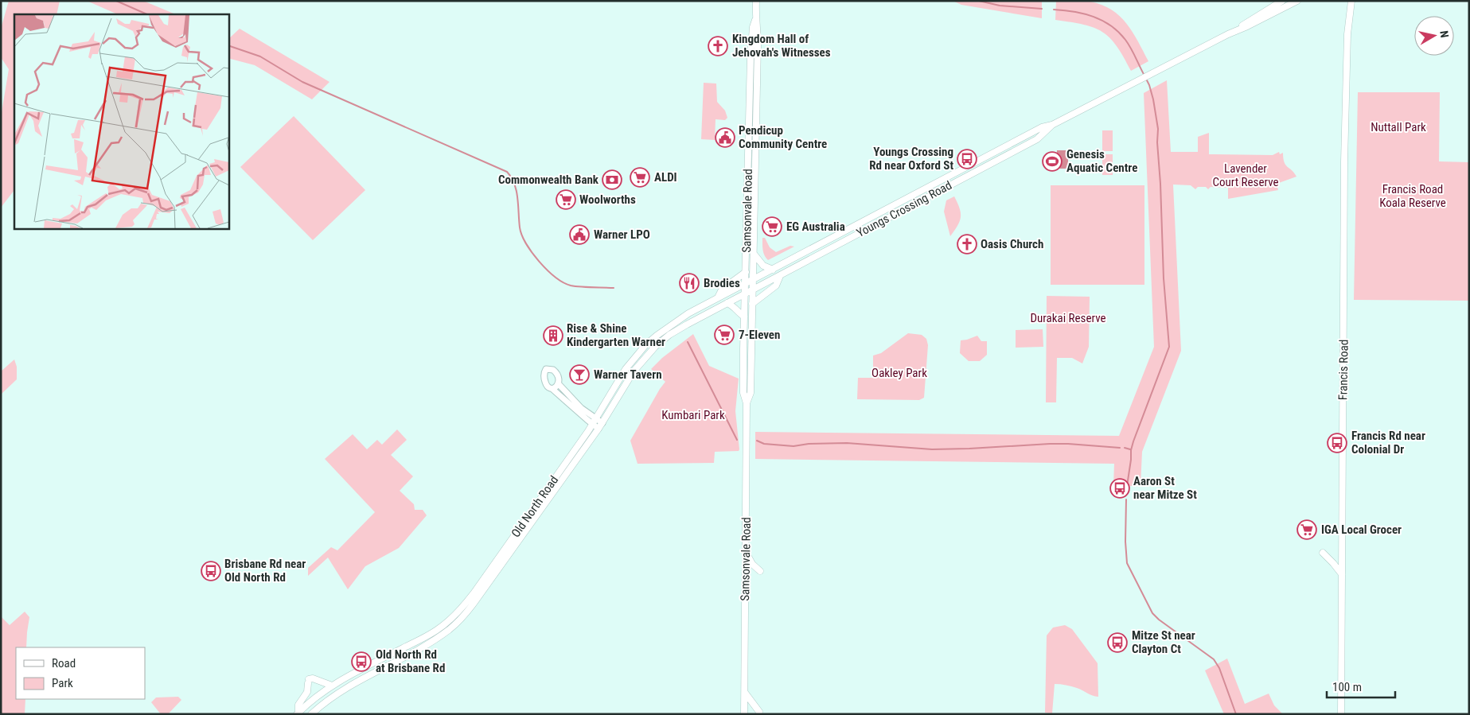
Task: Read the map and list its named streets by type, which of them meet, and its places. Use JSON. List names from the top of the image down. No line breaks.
{"streets":{"main road":["Youngs Crossing Road","Samsonvale Road","Francis Road","Old North Road"]},"crossings":[["Youngs Crossing Road","Samsonvale Road"],["Youngs Crossing Road","Old North Road"],["Samsonvale Road","Old North Road"]],"parks":["Nuttall Park","Lavender Court Reserve","Francis Road Koala Reserve","Durakai Reserve","Oakley Park","Kumbari Park"],"places":{"church":["Kingdom Hall of Jehovah's Witnesses","Oasis Church"],"public building":["Pendicup Community Centre","Warner LPO"],"bus stop":["Youngs Crossing Rd near Oxford St","Francis Rd near Colonial Dr","Aaron St near Mitze St","Brisbane Rd near Old North Rd","Mitze St near Clayton Ct","Old North Rd at Brisbane Rd"],"sports":["Genesis Aquatic Centre"],"supermarket":["ALDI","Woolworths","EG Australia","7-Eleven","IGA Local Grocer"],"bank":["Commonwealth Bank"],"restaurant":["Brodies"],"building":["Rise & Shine Kindergarten Warner"],"bar":["Warner Tavern"]},"legend":["Road","Park"],"scale_bar":"100 m","north":"right"}
